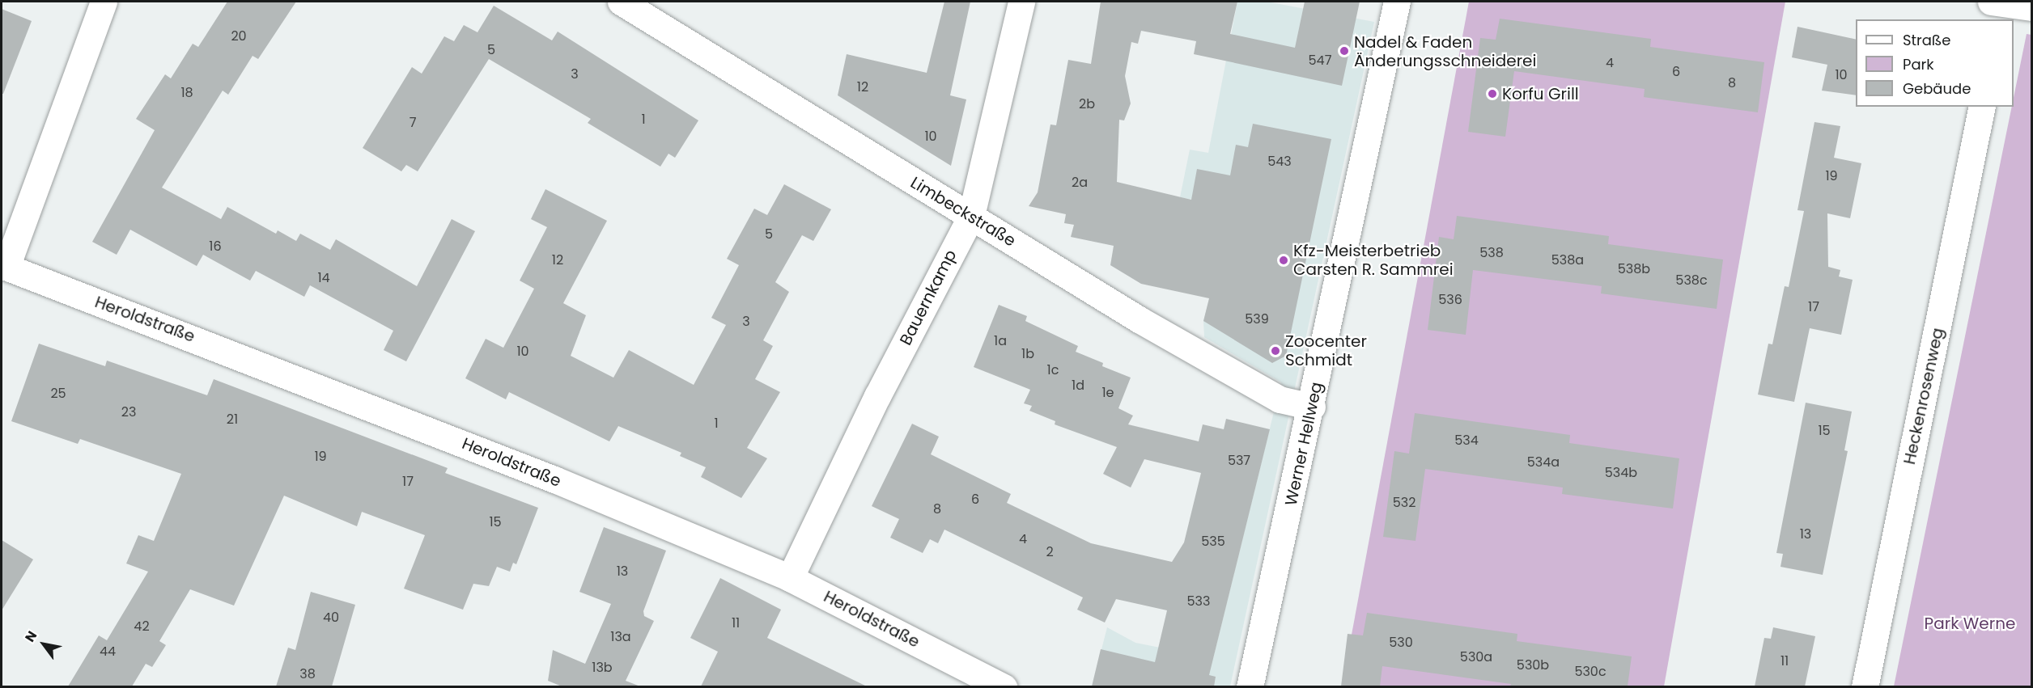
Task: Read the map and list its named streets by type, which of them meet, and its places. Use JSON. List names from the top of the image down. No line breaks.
{"streets":{"street":["Limbeckstraße","Bauernkamp","Heroldstraße","Heckenrosenweg","Werner Hellweg"]},"crossings":[["Limbeckstraße","Bauernkamp"],["Limbeckstraße","Werner Hellweg"],["Bauernkamp","Heroldstraße"]],"parks":["Park Werne"],"places":["Nadel & Faden Änderungsschneiderei","Korfu Grill","Kfz-Meisterbetrieb Carsten R. Sammrei","Zoocenter Schmidt"],"house_numbers":["20","5","547","4","6","3","10","8","12","18","2b","1","7","10","543","19","2a","5","16","538","12","538a","538b","14","538c","536","17","539","3","1a","10","1b","1c","1d","1e","25","23","21","1","15","534","19","537","534a","534b","17","6","532","8","15","13","4","535","2","13","533","40","11","42","13a","530","44","530a","11","530b","13b","530c","38"],"legend":["Straße","Park","Gebäude"],"north":"top left"}
